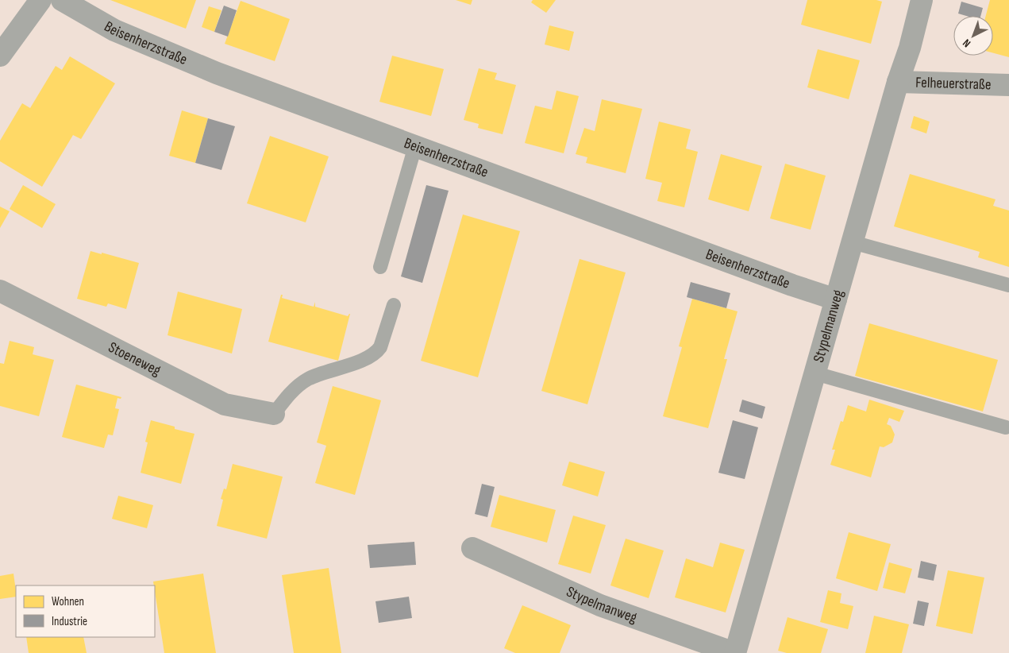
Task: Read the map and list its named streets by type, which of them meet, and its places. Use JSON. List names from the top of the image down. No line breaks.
{"streets":{"street":["Beisenherzstraße","Felheuerstraße","Stypelmanweg","Stoeneweg"]},"crossings":[["Beisenherzstraße","Stypelmanweg"],["Felheuerstraße","Stypelmanweg"]],"legend":["Wohnen","Industrie"],"north":"bottom left"}
